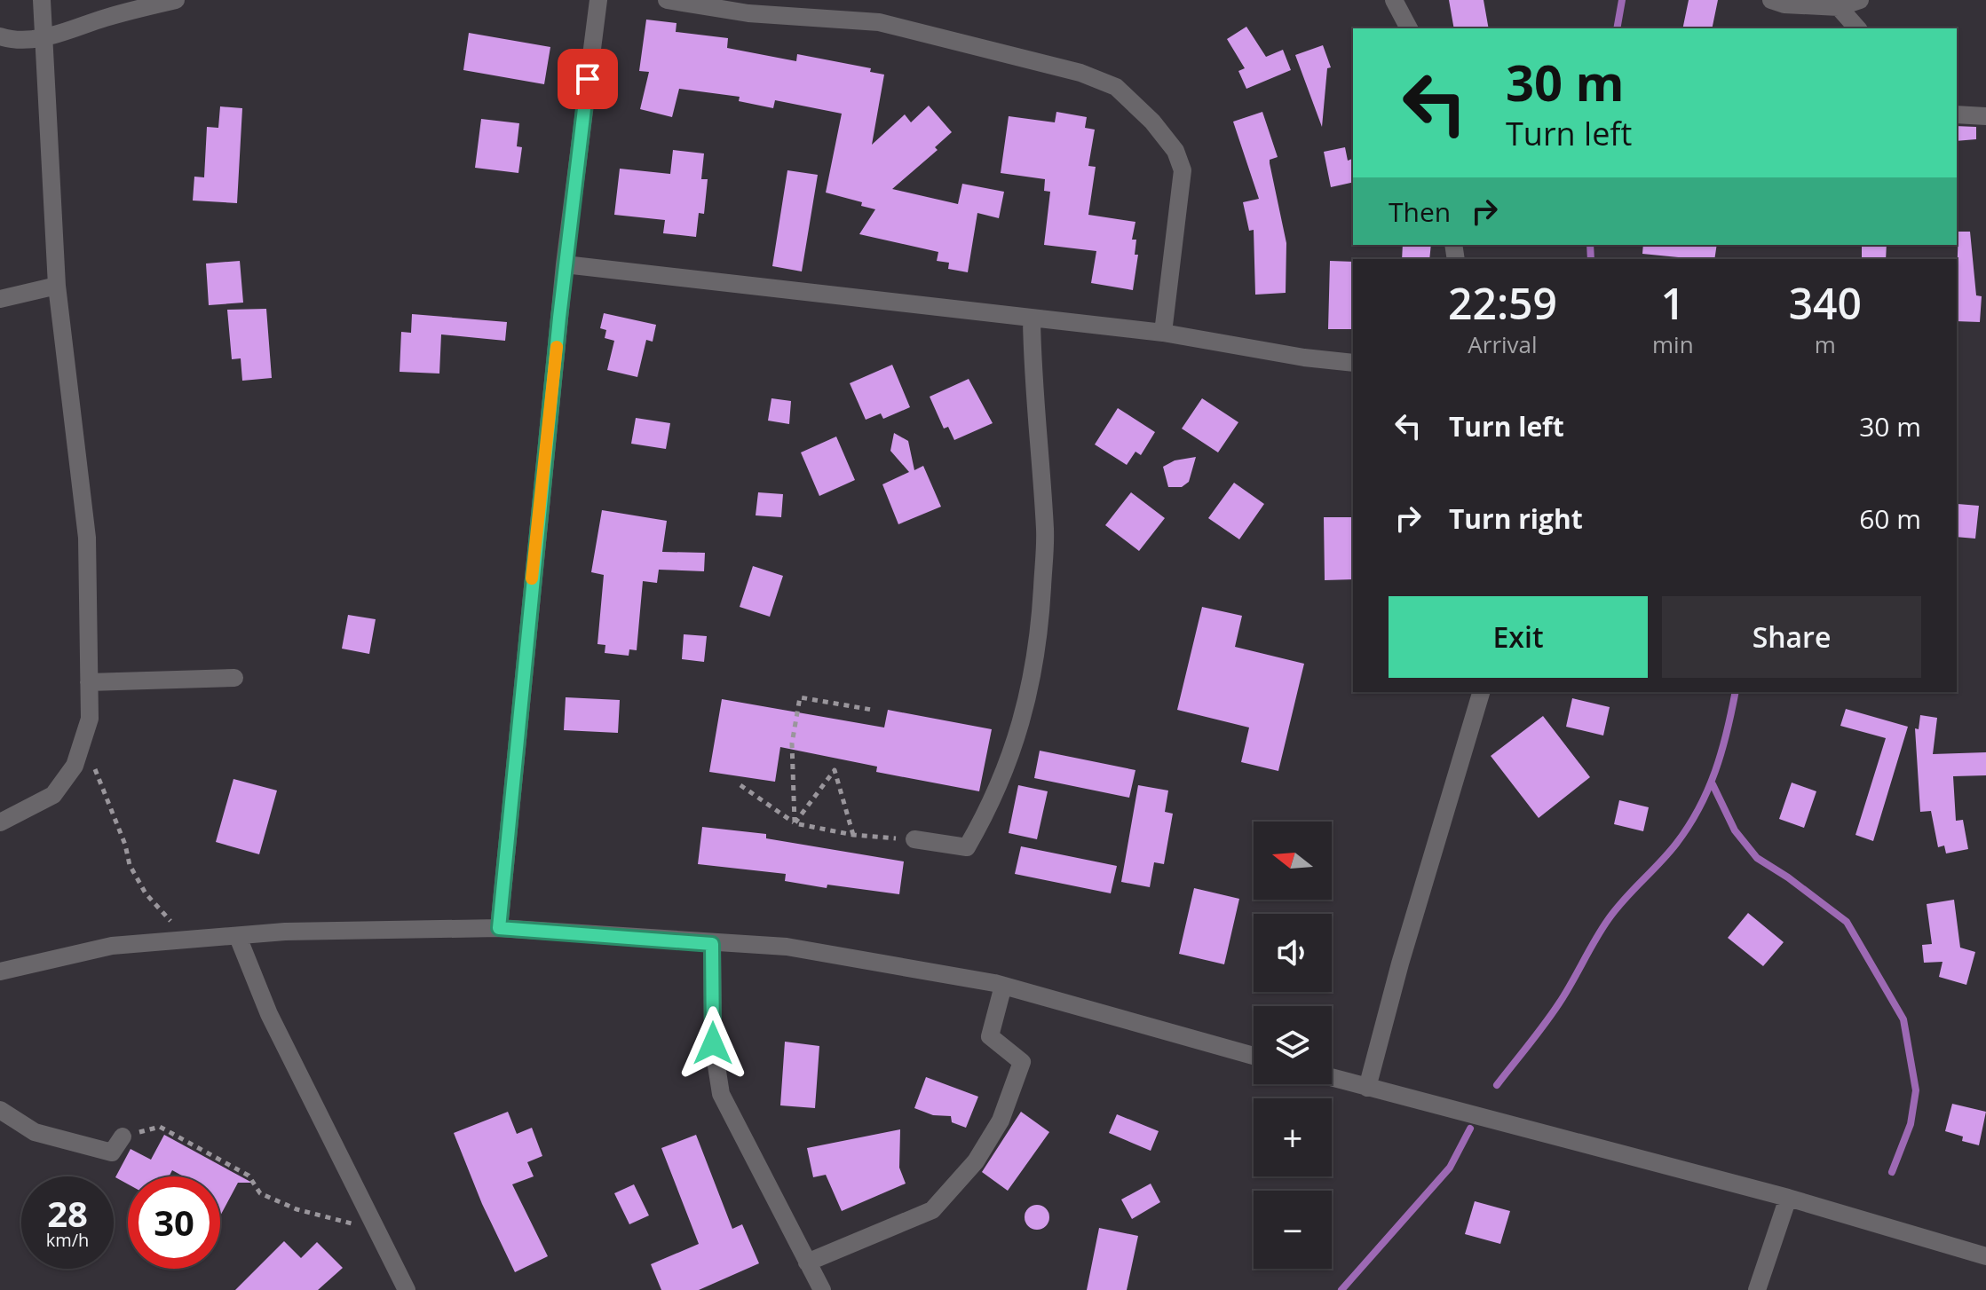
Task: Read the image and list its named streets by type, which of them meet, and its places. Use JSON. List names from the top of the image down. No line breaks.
{"north":"left","page":{"turn":["30 m","Turn left"],"then":"Then","eta":["22:59","Arrival","1","min","340","m"],"list":[{"name":"Turn left","value":"30 m"},{"name":"Turn right","value":"60 m"}],"buttons":["Exit","Share"],"map_buttons":["+","−"],"speed":"28 km/h","limit":"30"}}
